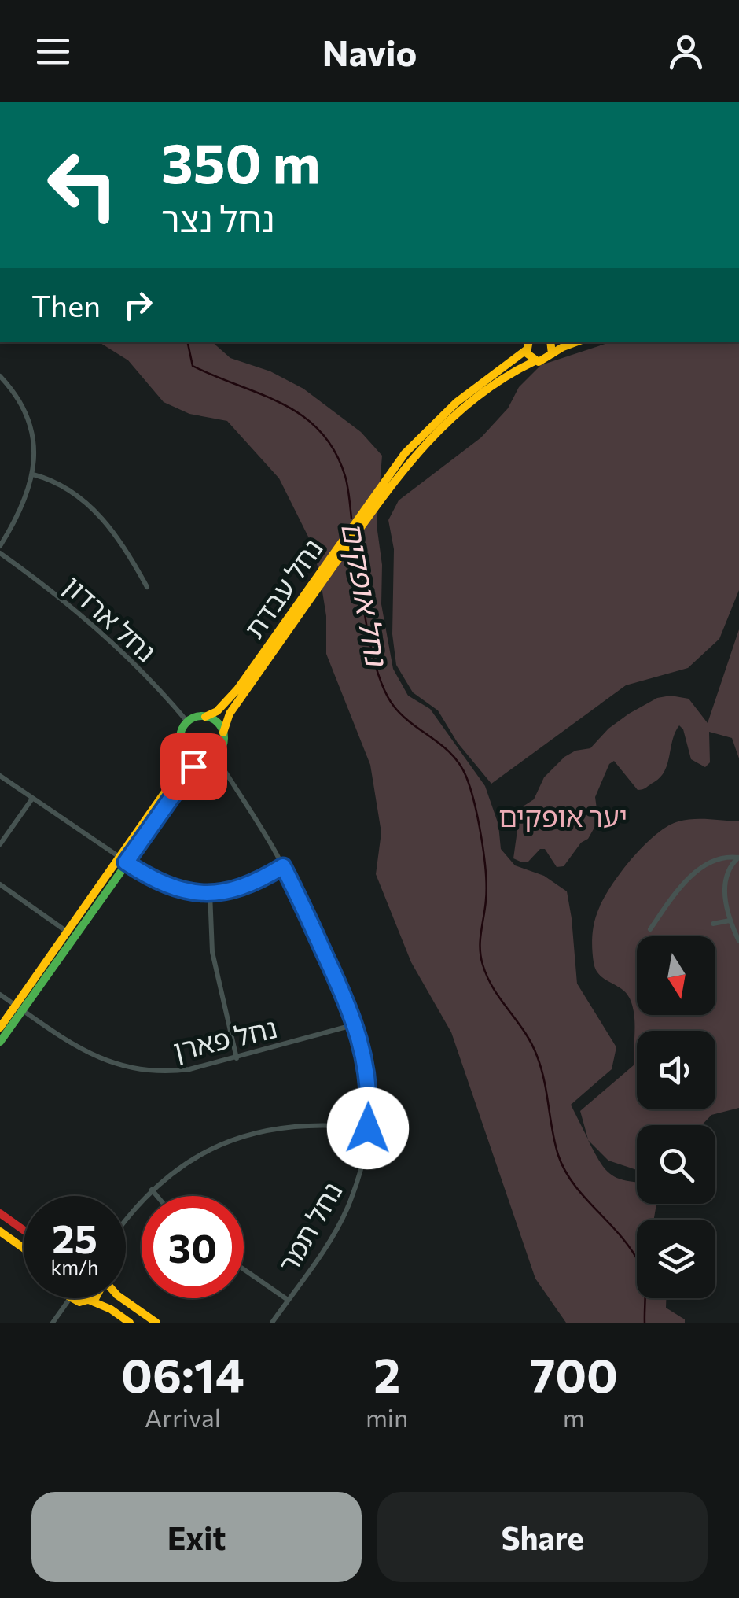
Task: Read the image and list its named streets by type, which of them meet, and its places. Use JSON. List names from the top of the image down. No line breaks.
{"streets":{"street":["נחל עבדת","נחל ארדון","נחל פארן","נחל תמר"]},"crossings":[["נחל עבדת","נחל ארדון"],["נחל עבדת","נחל תמר"],["נחל ארדון","נחל תמר"],["נחל פארן","נחל תמר"]],"water":["נחל אופקים"],"parks":["יער אופקים"],"north":"bottom","page":{"header":"Navio","turn":["350 m","נחל נצר"],"then":"Then","speed":"25 km/h","limit":"30","eta":["06:14","Arrival","2","min","700","m"],"buttons":["Exit","Share"]}}
